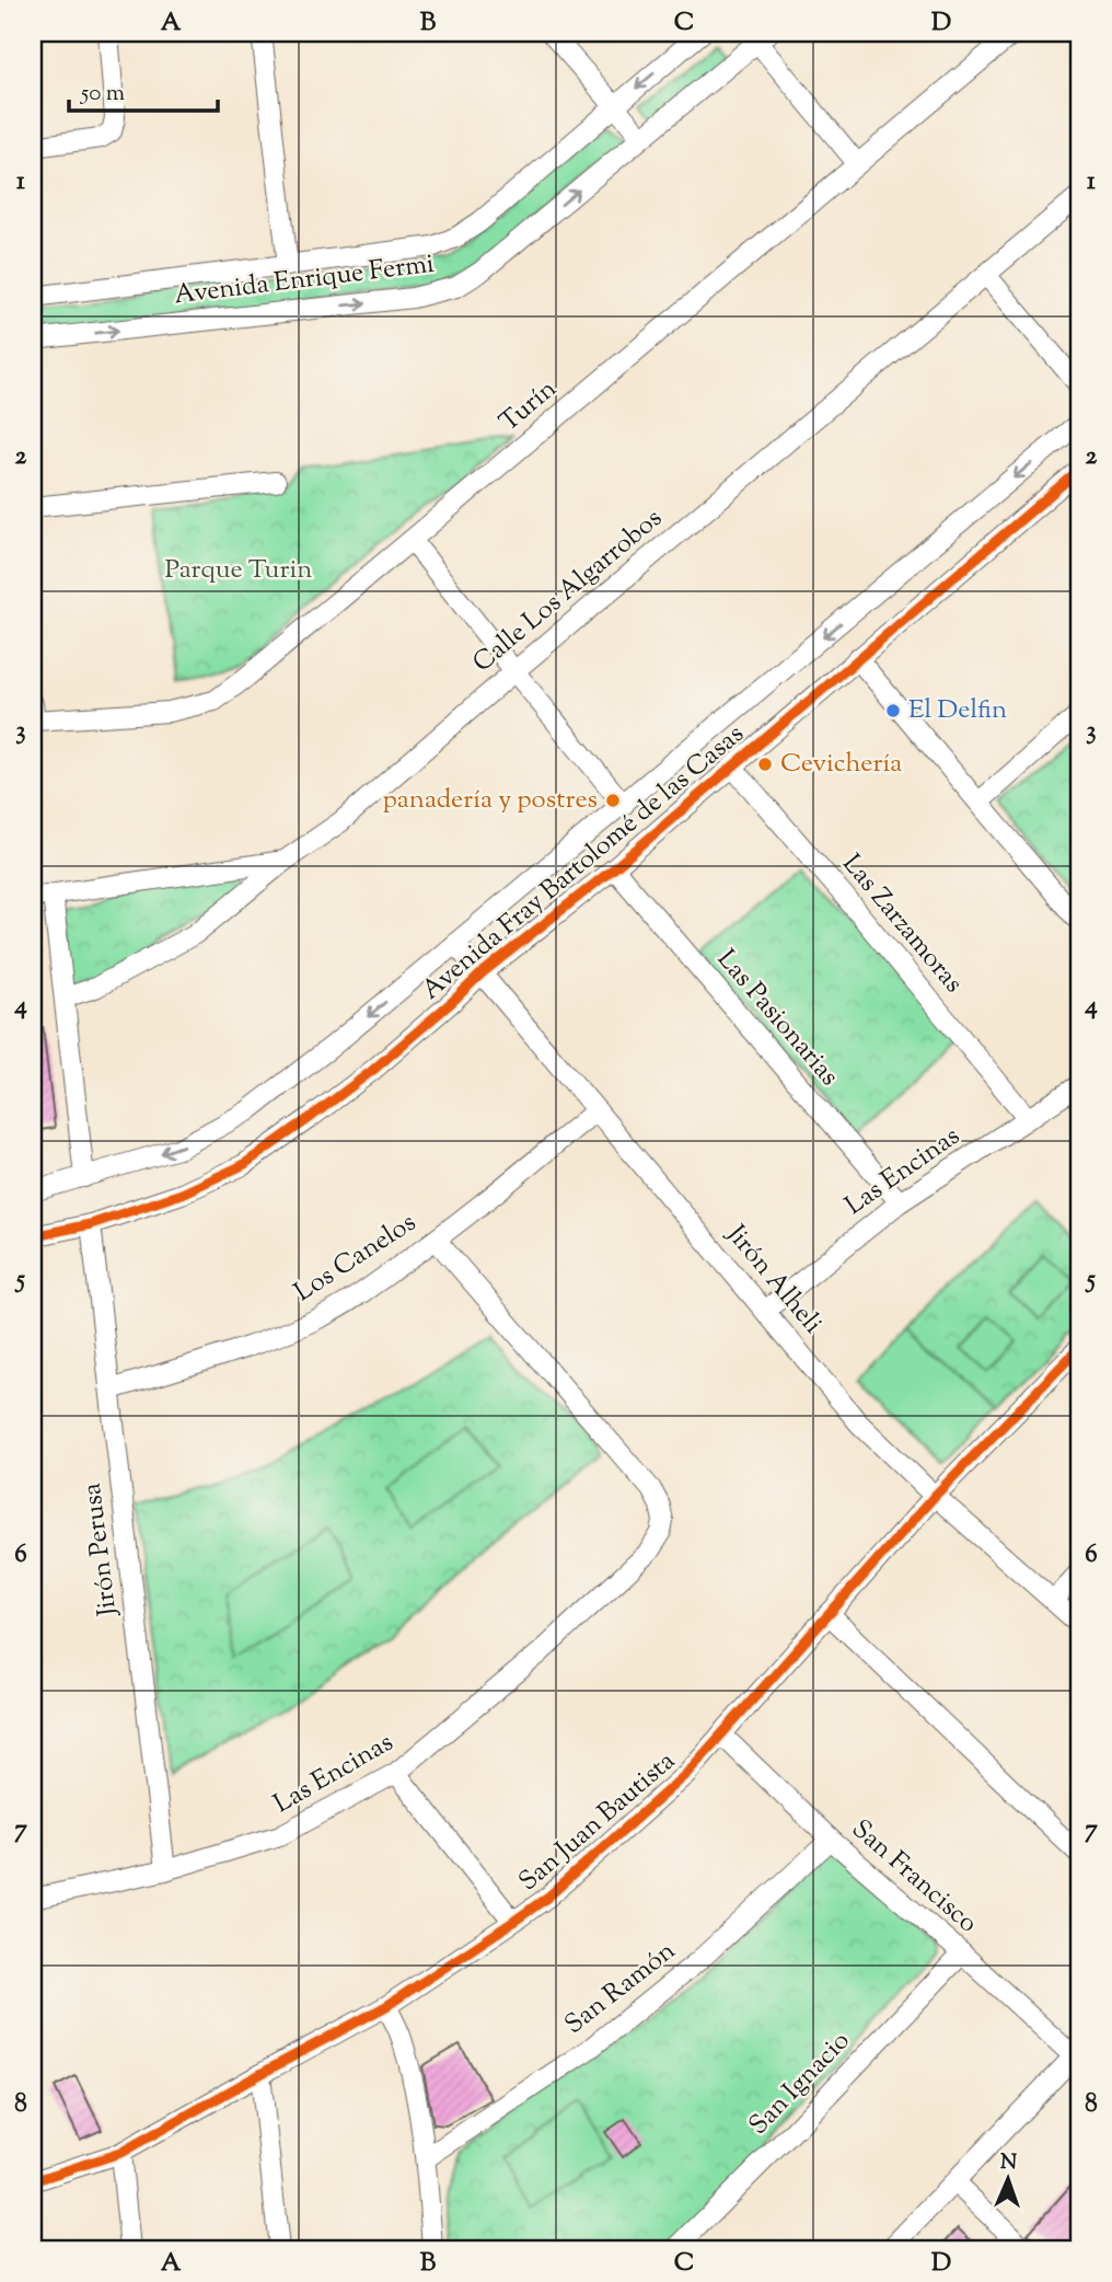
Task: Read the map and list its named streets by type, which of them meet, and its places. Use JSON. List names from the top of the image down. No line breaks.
{"streets":{"street":["Avenida Enrique Fermi","Turín","Calle Los Algarrobos","Avenida Fray Bartolomé de las Casas","Las Zarzamoras","Las Pasionarias","Las Encinas","Los Canelos","Jirón Alheli","Jirón Perusa","San Juan Bautista","San Francisco","San Ramón","San Ignacio"]},"crossings":[["Avenida Fray Bartolomé de las Casas","Las Zarzamoras"],["Avenida Fray Bartolomé de las Casas","Las Pasionarias"],["Avenida Fray Bartolomé de las Casas","Jirón Alheli"],["Avenida Fray Bartolomé de las Casas","Jirón Perusa"],["Las Zarzamoras","Las Encinas"],["Las Pasionarias","Las Encinas"],["Las Encinas","Los Canelos"],["Las Encinas","Jirón Alheli"],["Las Encinas","Jirón Perusa"],["Los Canelos","Jirón Alheli"],["Los Canelos","Jirón Perusa"],["Jirón Alheli","San Juan Bautista"],["San Juan Bautista","San Francisco"],["San Francisco","San Ramón"],["San Francisco","San Ignacio"]],"parks":["Parque Turin"],"places":["El Delfin","Cevichería","panadería y postres"],"scale_bar":"50 m","north":"top","grid":{"columns":["A","B","C","D"],"rows":["1","2","3","4","5","6","7","8"]}}
